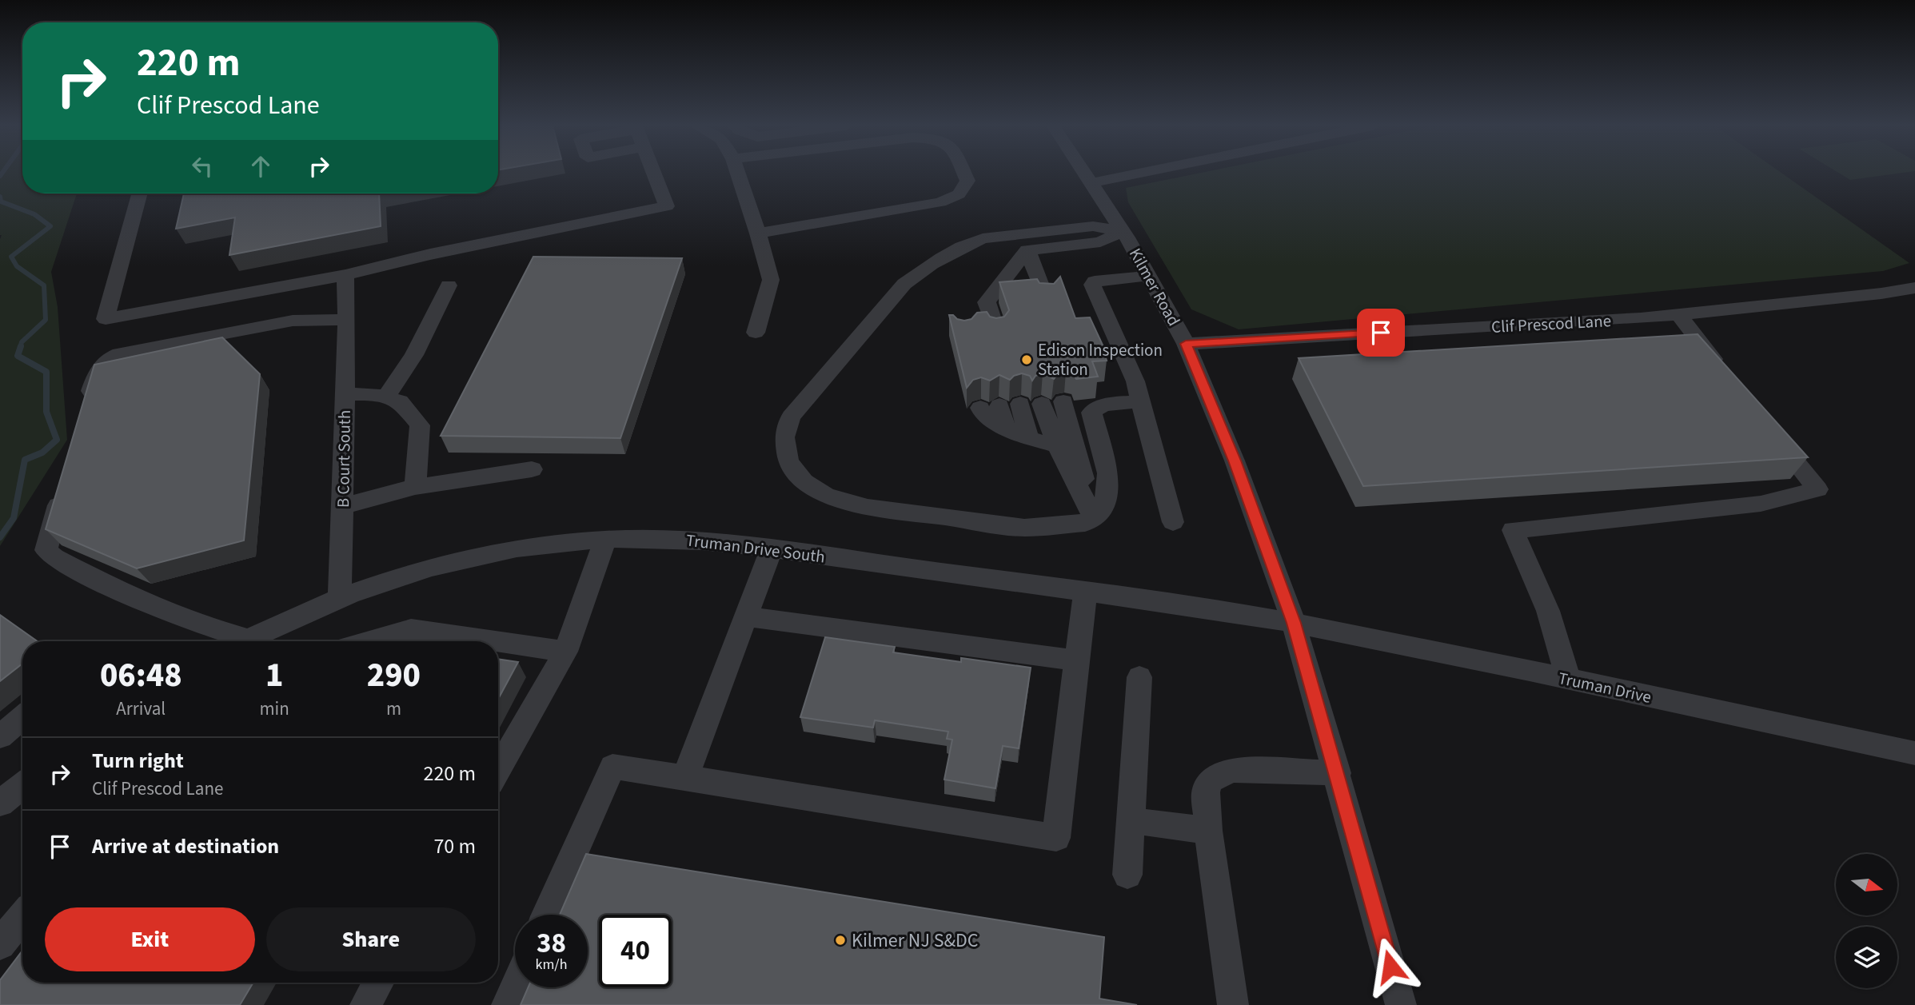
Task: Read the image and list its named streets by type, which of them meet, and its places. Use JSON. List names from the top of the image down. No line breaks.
{"streets":{"street":["Kilmer Road","Clif Prescod Lane","B Court South","Truman Drive South","Truman Drive"]},"crossings":[["Kilmer Road","Clif Prescod Lane"],["Kilmer Road","Truman Drive South"],["Kilmer Road","Truman Drive"],["B Court South","Truman Drive South"],["Truman Drive South","Truman Drive"]],"places":["Edison Inspection Station","Kilmer NJ S&DC"],"north":"right","page":{"turn":["220 m","Clif Prescod Lane"],"eta":["06:48","Arrival","1","min","290","m"],"list":[{"name":"Turn right","note":"Clif Prescod Lane","value":"220 m"},{"name":"Arrive at destination","value":"70 m"}],"buttons":["Exit","Share"],"speed":"38 km/h","limit":"40"}}
